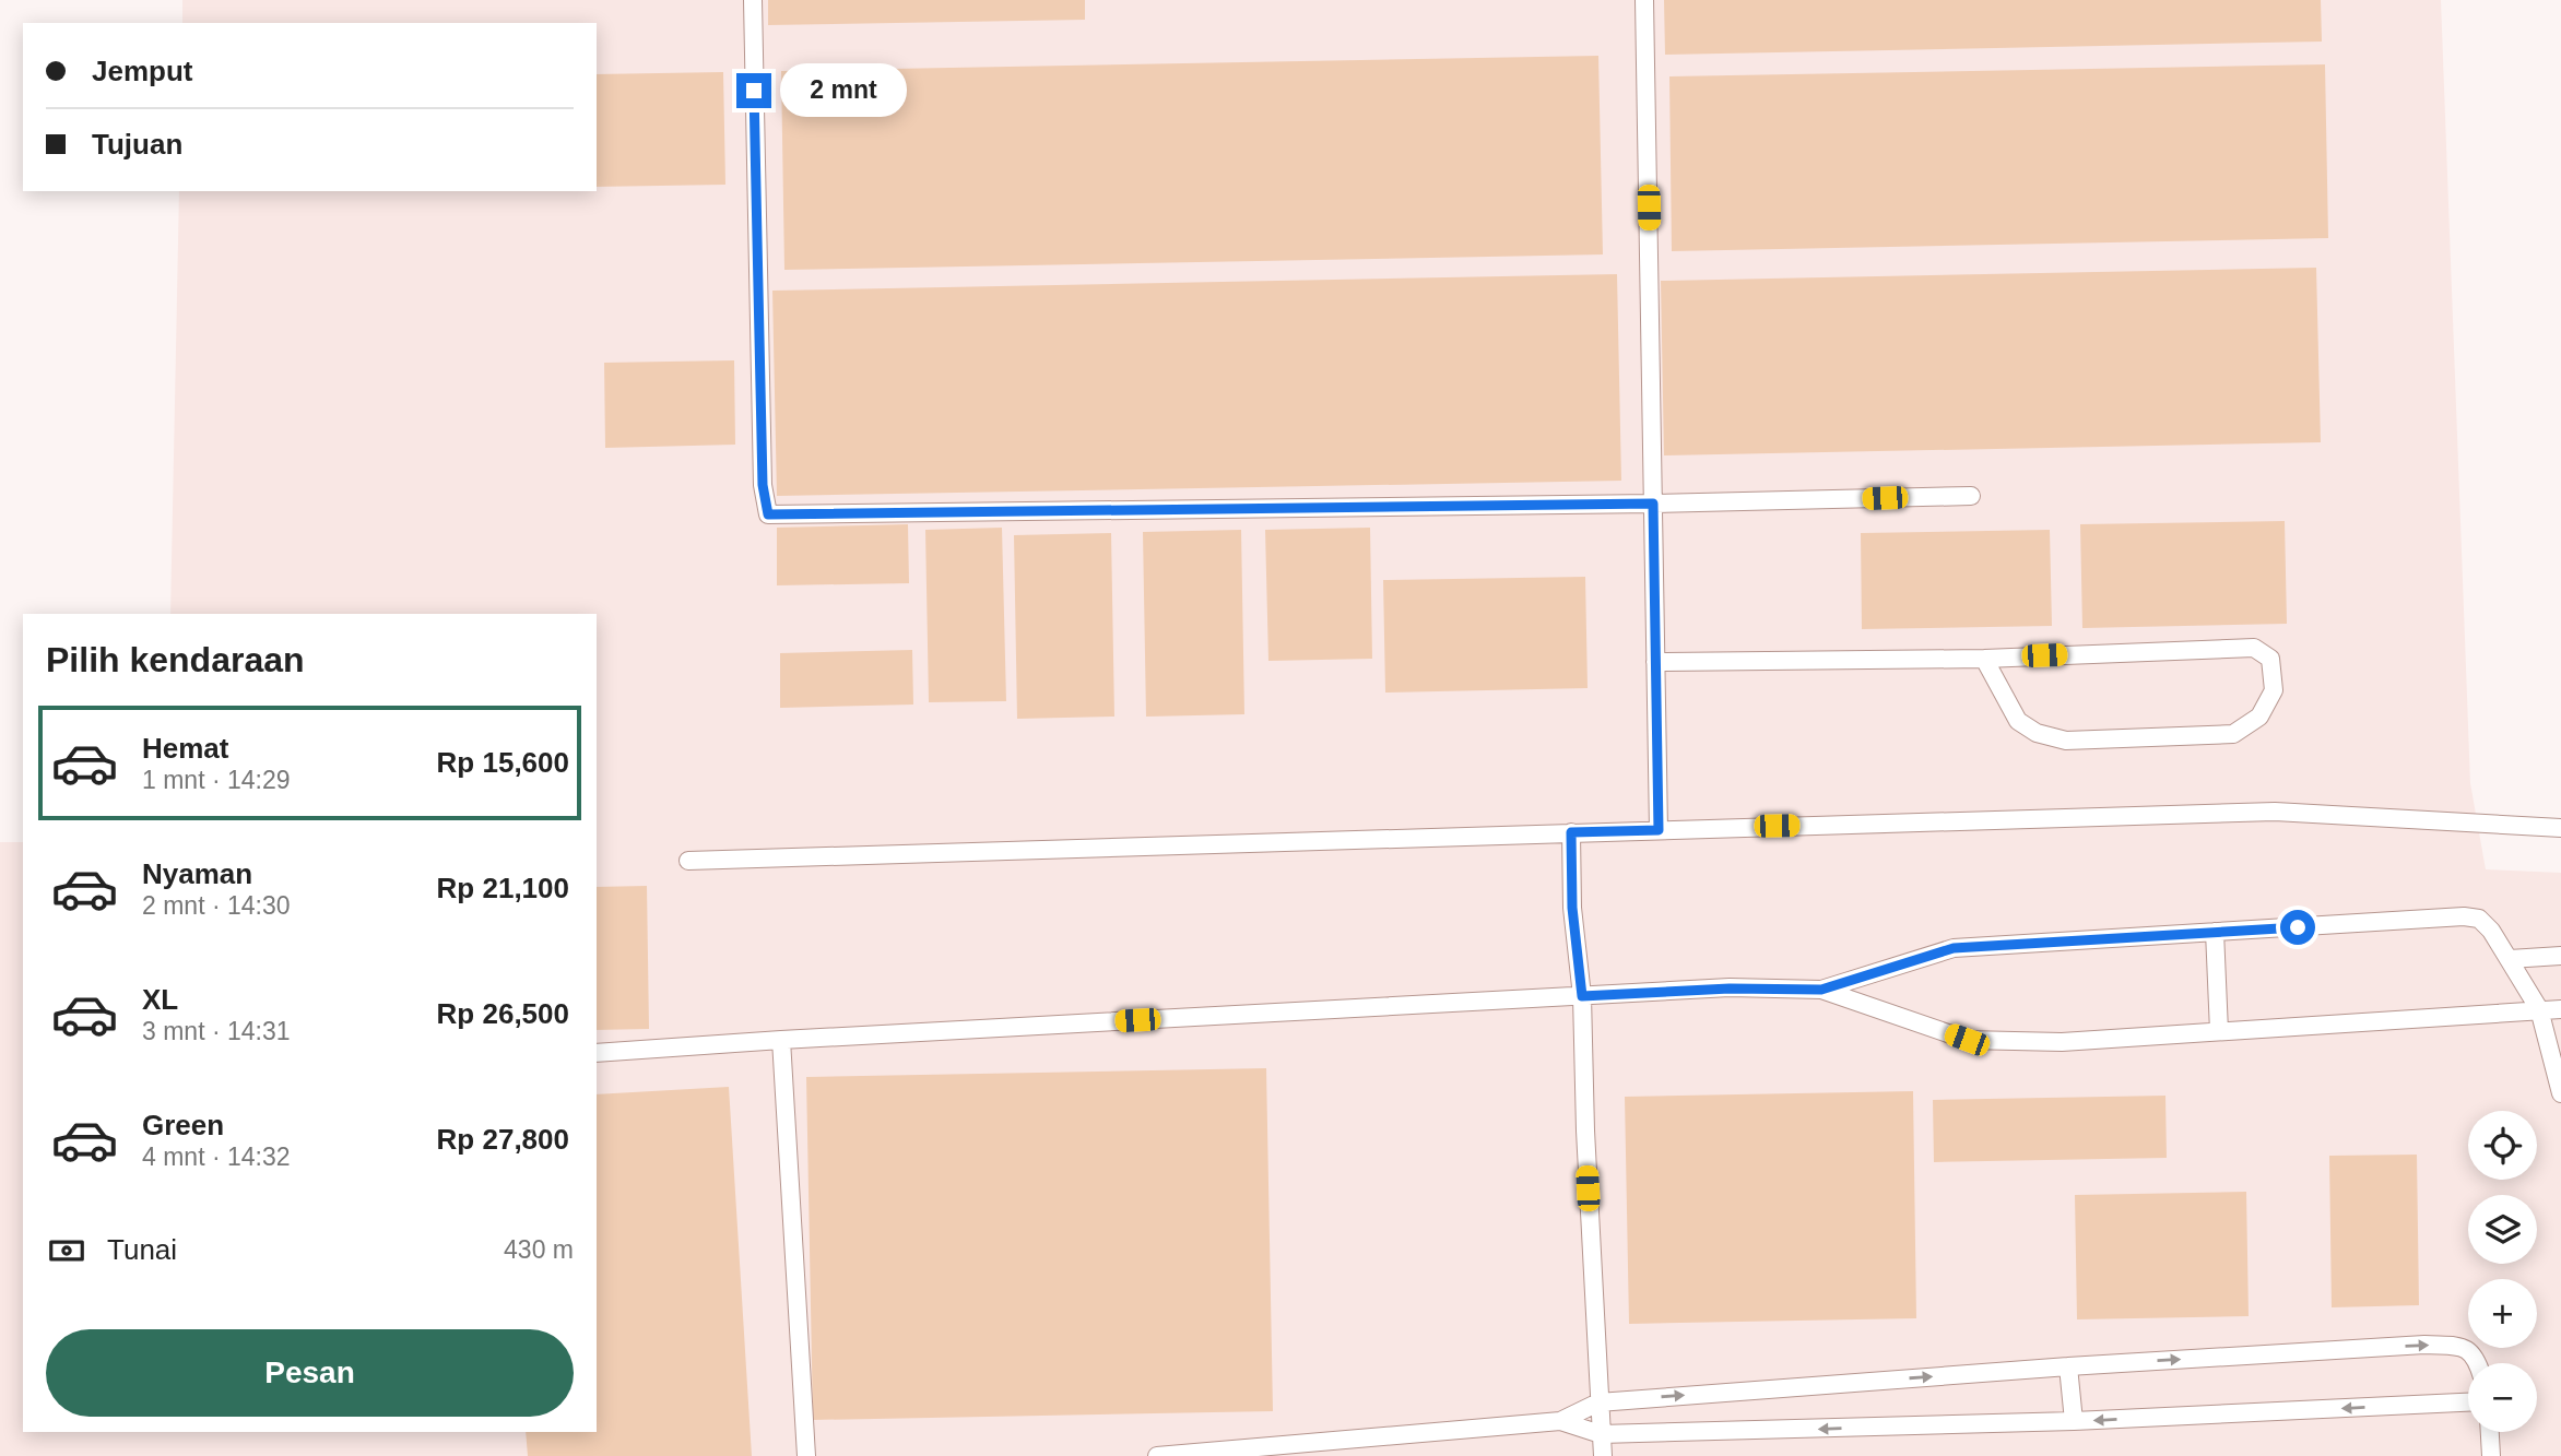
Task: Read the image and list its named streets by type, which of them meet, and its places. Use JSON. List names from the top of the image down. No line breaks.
{"page":{"banner":["Jemput","Tujuan"],"bubble":"2 mnt","heading":"Pilih kendaraan","list":[{"name":"Hemat","note":"1 mnt · 14:29","value":"Rp 15,600"},{"name":"Nyaman","note":"2 mnt · 14:30","value":"Rp 21,100"},{"name":"XL","note":"3 mnt · 14:31","value":"Rp 26,500"},{"name":"Green","note":"4 mnt · 14:32","value":"Rp 27,800"}],"map_buttons":["+","−"],"pay":["Tunai","430 m"],"buttons":"Pesan"}}
